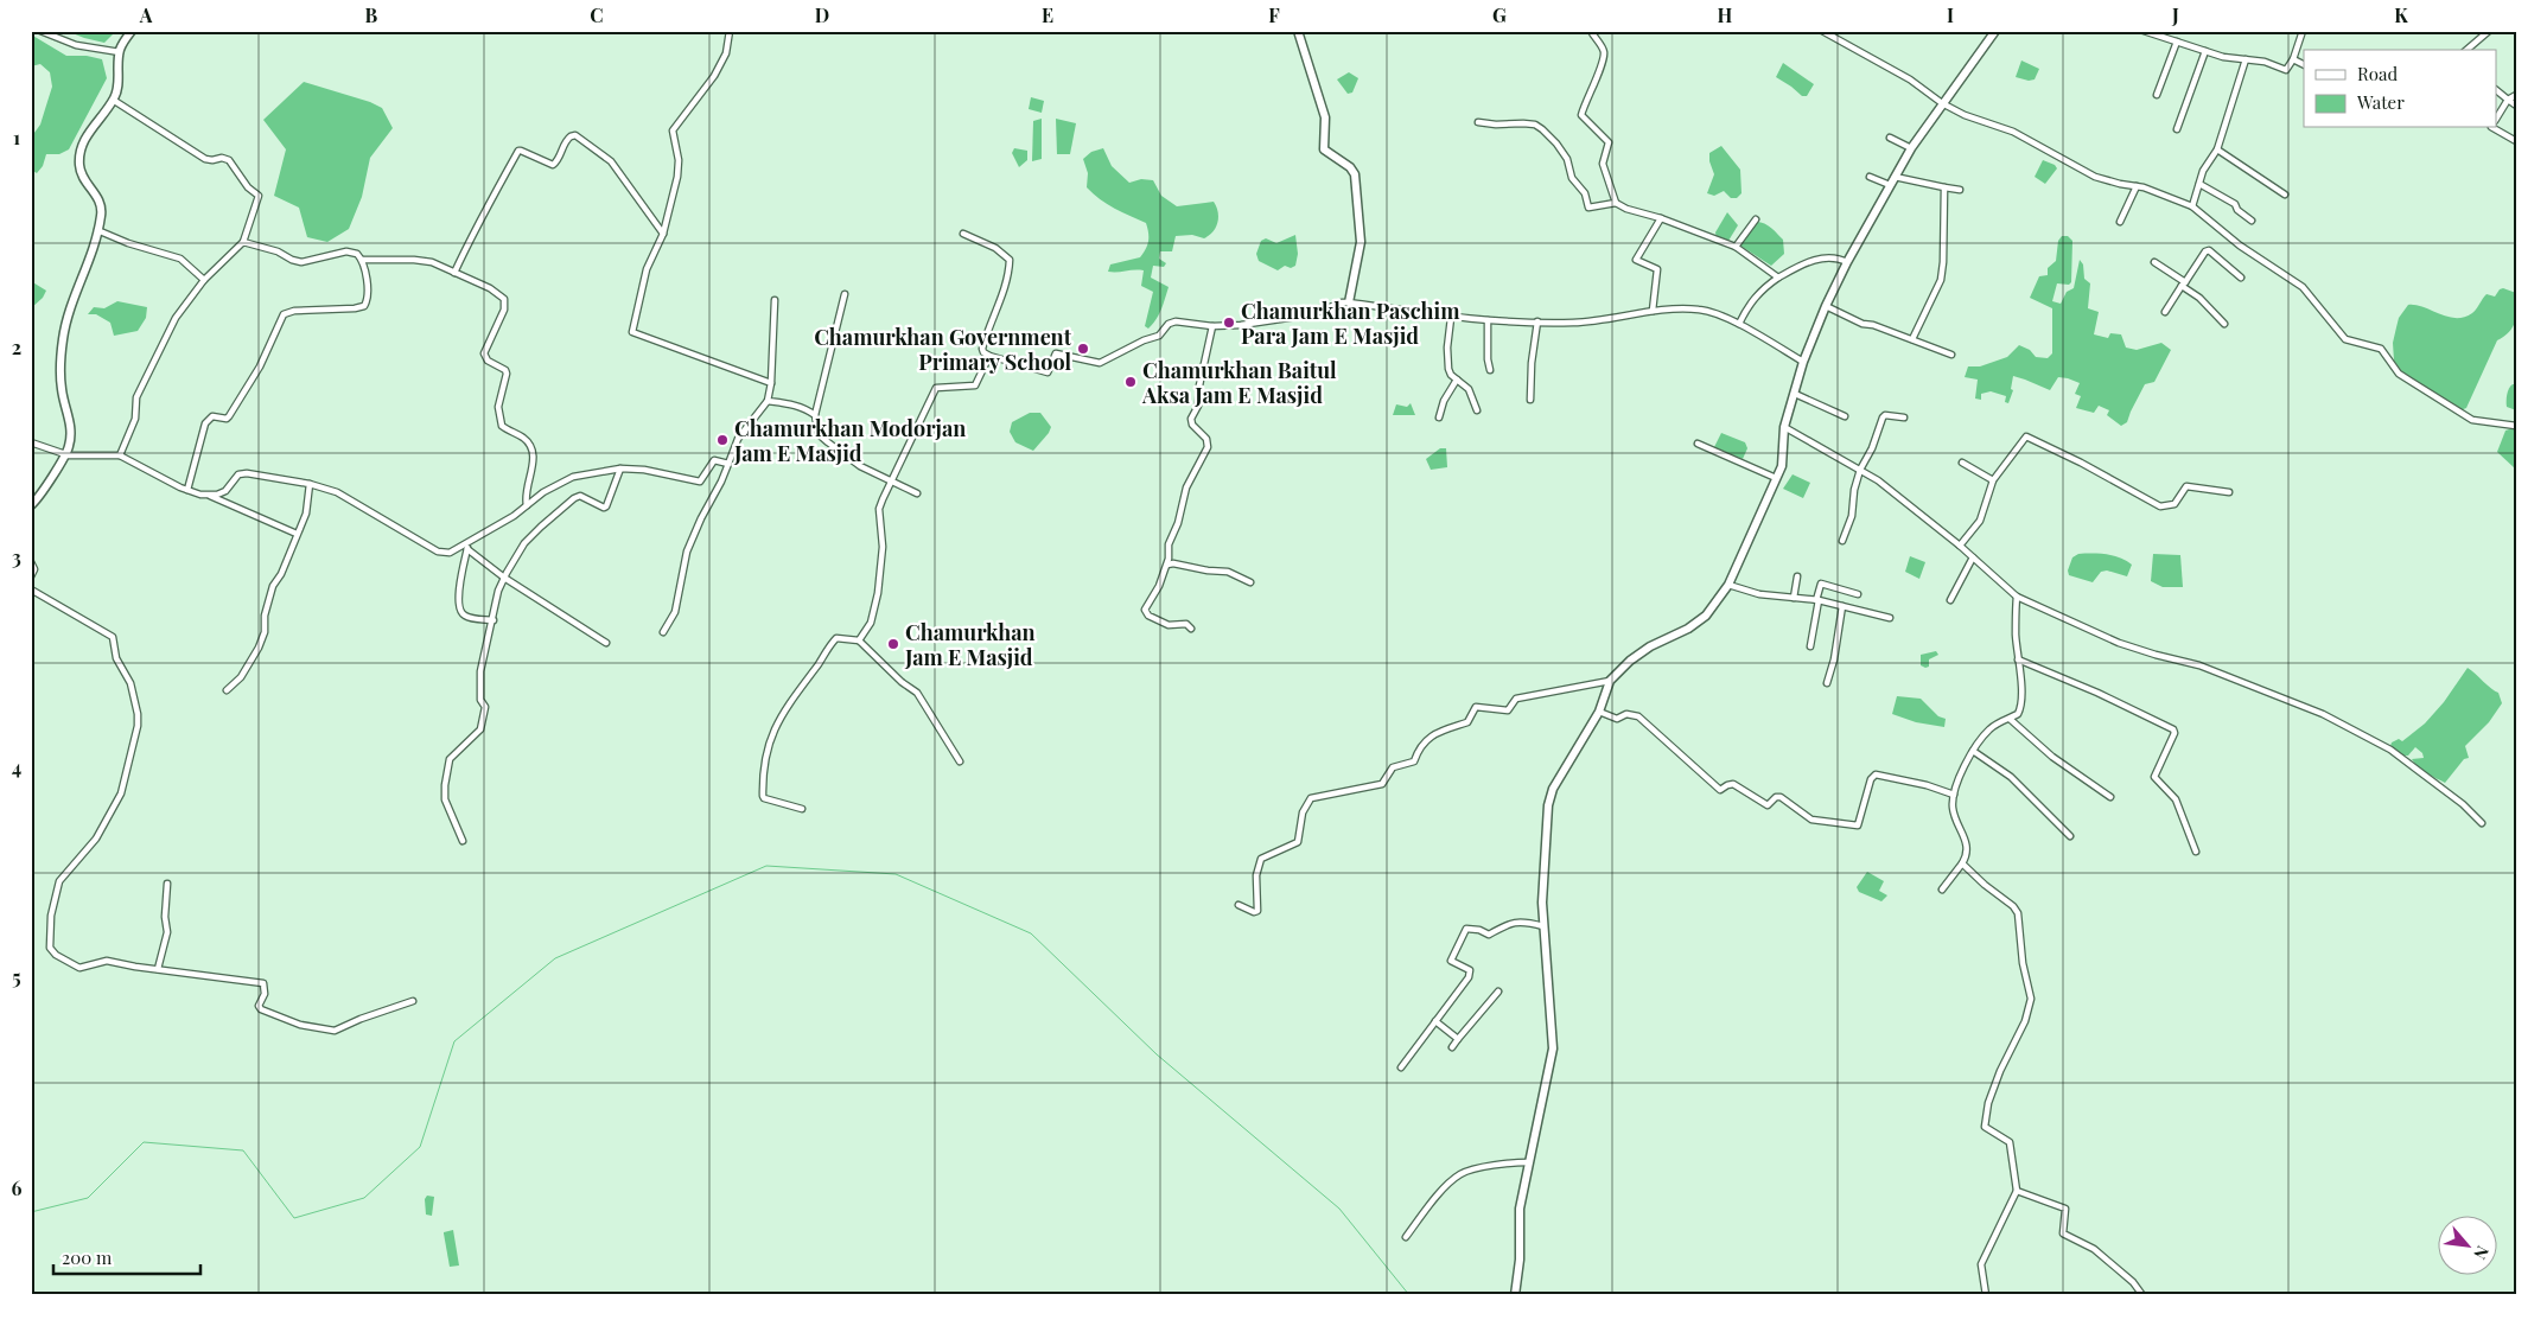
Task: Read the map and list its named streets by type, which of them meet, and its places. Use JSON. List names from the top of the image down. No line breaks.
{"places":["Chamurkhan Paschim Para Jam E Masjid","Chamurkhan Government Primary School","Chamurkhan Baitul Aksa Jam E Masjid","Chamurkhan Modorjan Jam E Masjid","Chamurkhan Jam E Masjid"],"legend":["Road","Water"],"scale_bar":"200 m","north":"bottom right","grid":{"columns":["A","B","C","D","E","F","G","H","I","J","K"],"rows":["1","2","3","4","5","6"]}}
